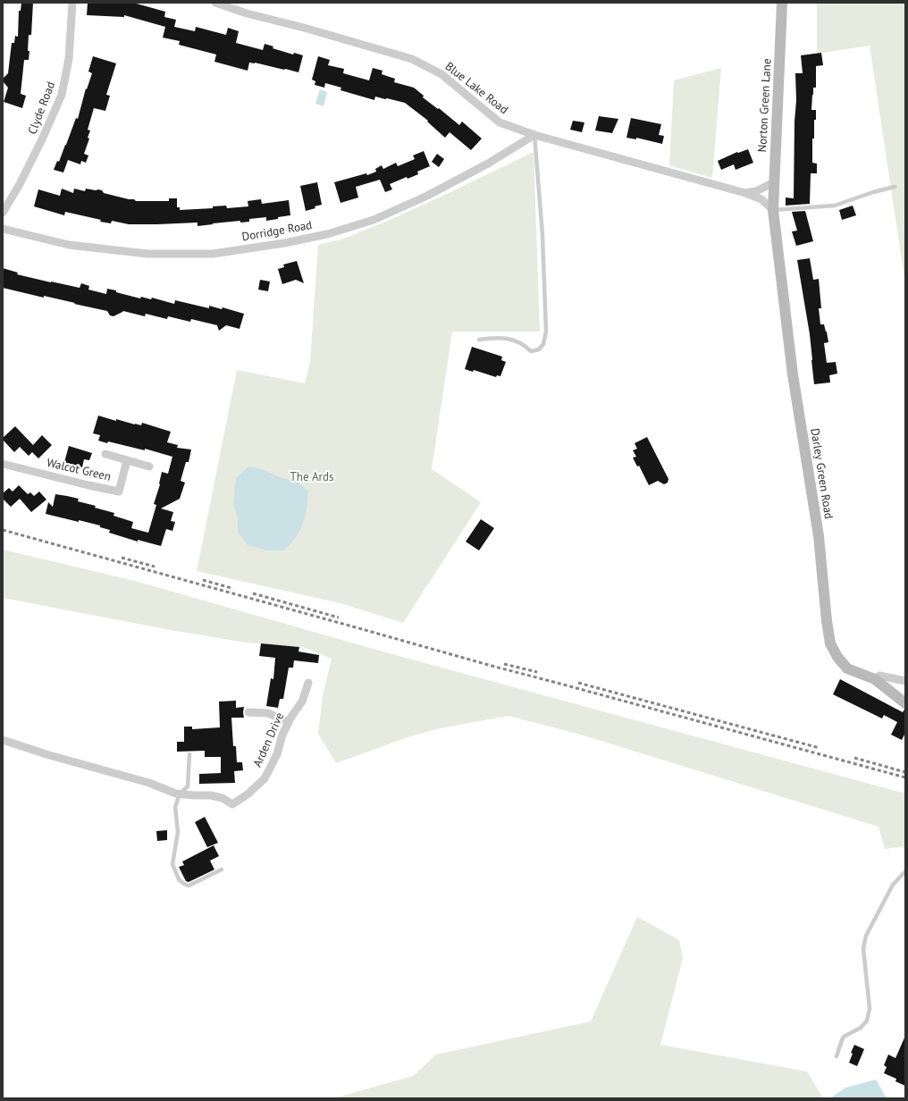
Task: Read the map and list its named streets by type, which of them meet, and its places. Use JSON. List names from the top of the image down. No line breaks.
{"streets":{"street":["Blue Lake Road","Norton Green Lane","Clyde Road","Dorridge Road","Walcot Green","Darley Green Road","Arden Drive"]},"crossings":[["Blue Lake Road","Norton Green Lane"],["Blue Lake Road","Dorridge Road"],["Blue Lake Road","Darley Green Road"],["Norton Green Lane","Darley Green Road"]],"parks":["The Ards"]}
